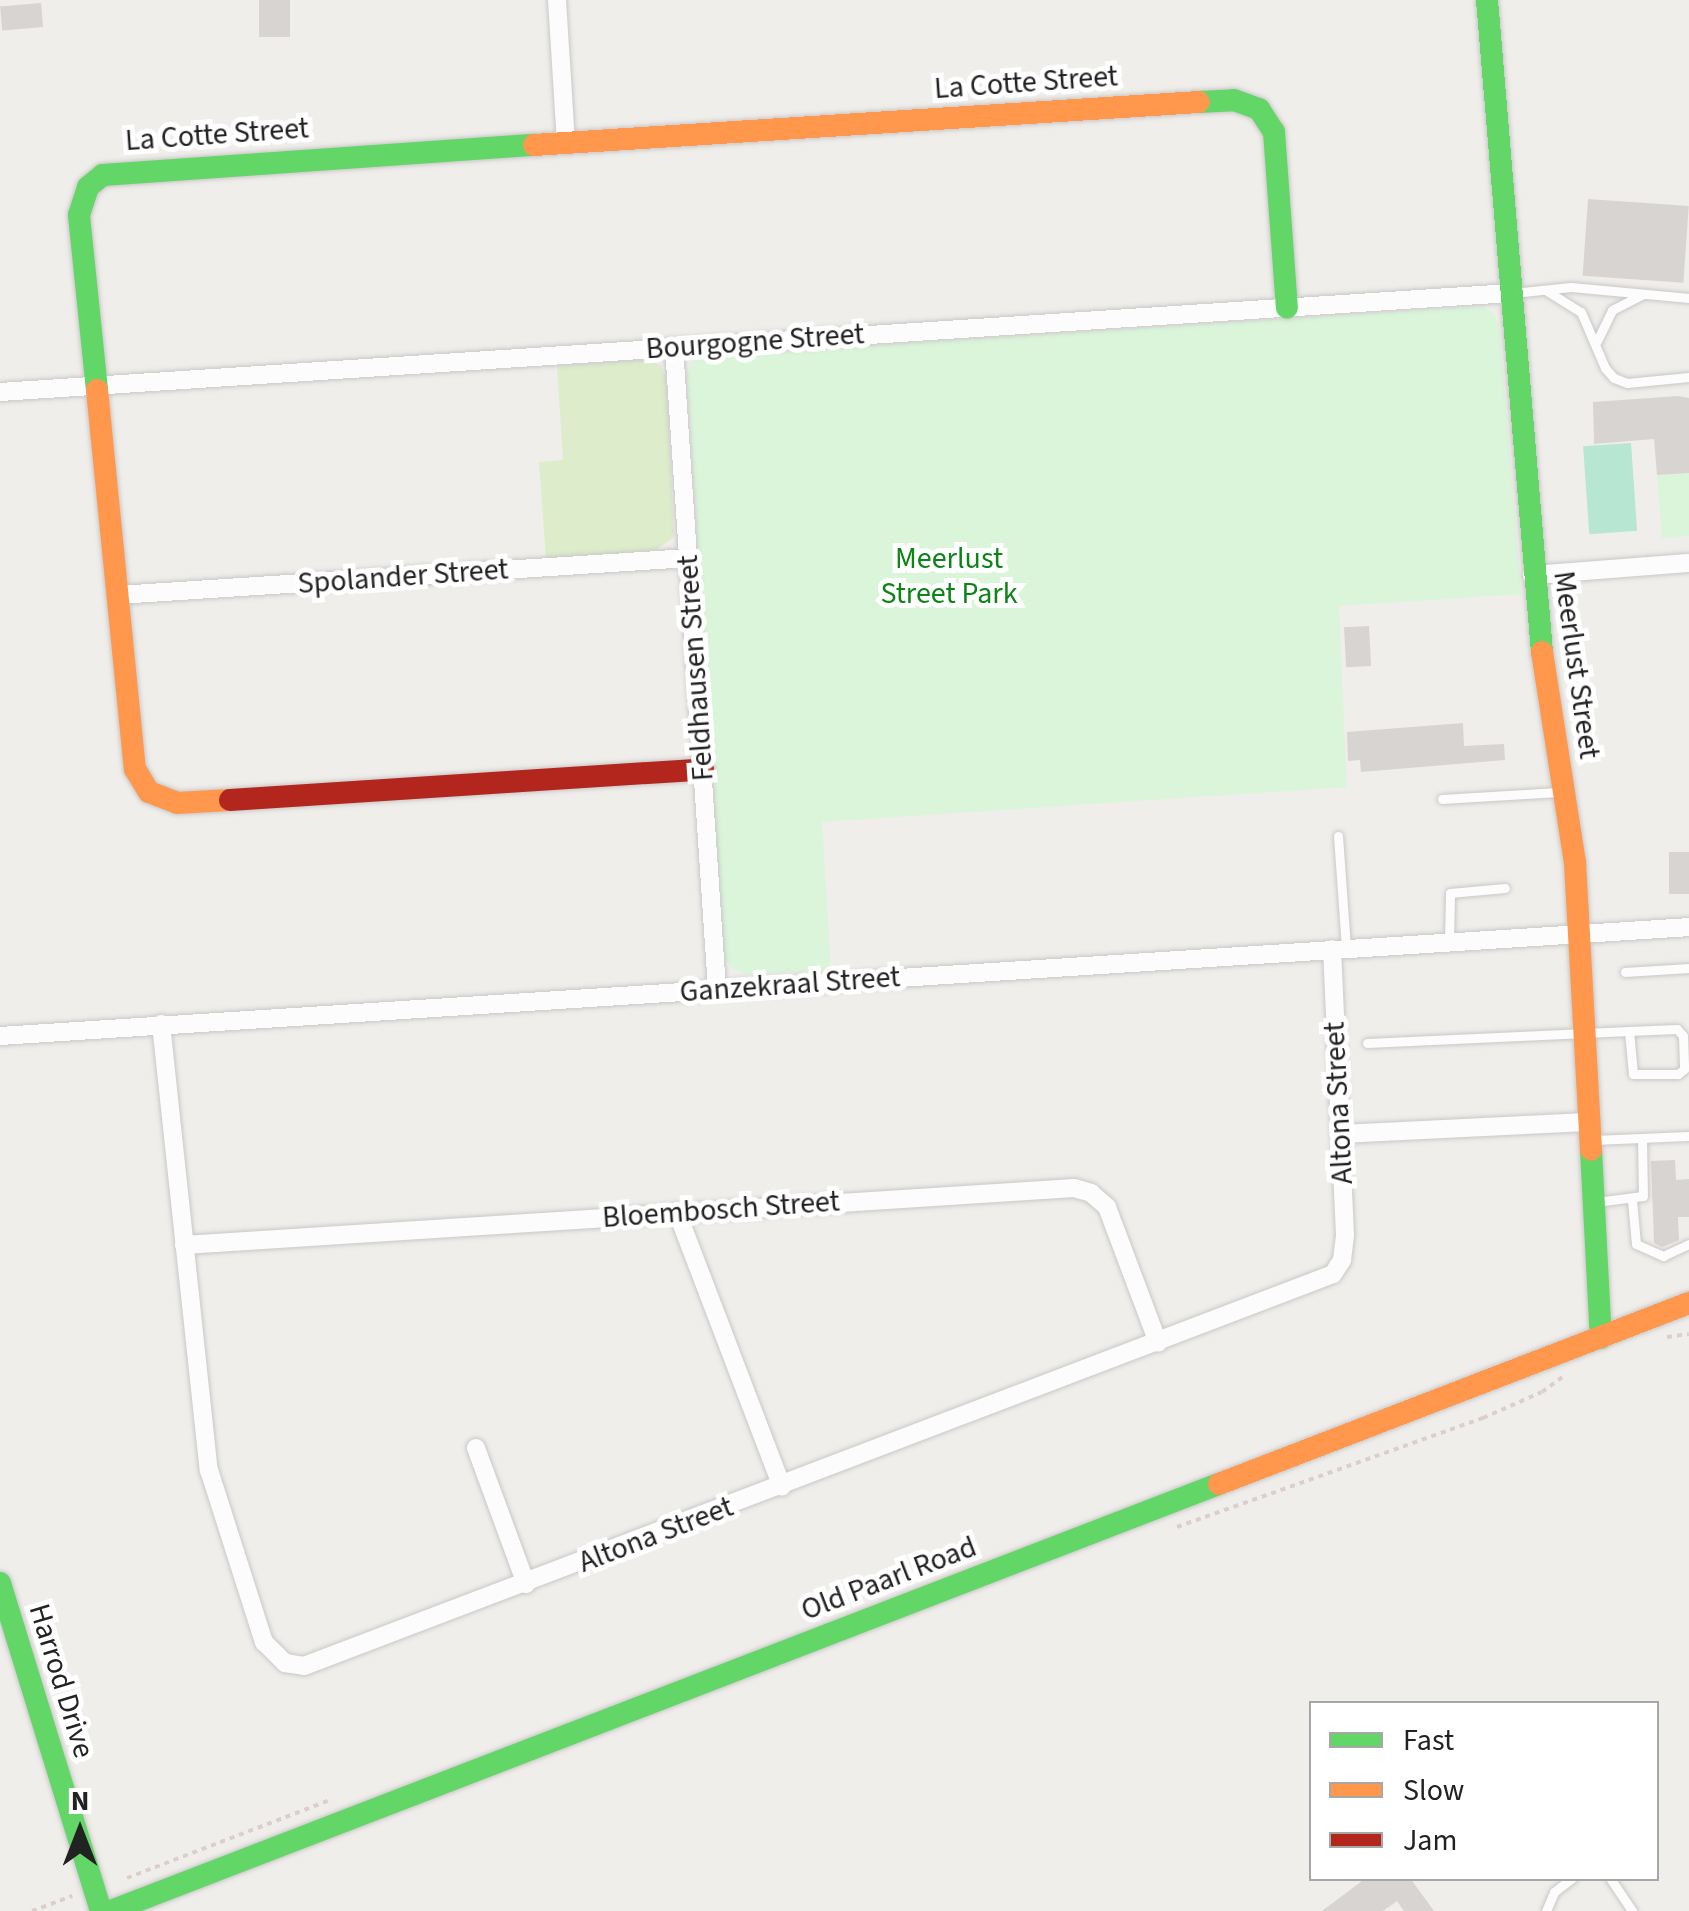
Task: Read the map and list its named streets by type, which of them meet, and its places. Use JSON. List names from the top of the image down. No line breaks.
{"streets":{"street":["La Cotte Street","Bourgogne Street","Spolander Street","Meerlust Street","Feldhausen Street","Ganzekraal Street","Altona Street","Bloembosch Street","Old Paarl Road","Harrod Drive"]},"crossings":[["La Cotte Street","Bourgogne Street"],["La Cotte Street","Spolander Street"],["La Cotte Street","Feldhausen Street"],["Bourgogne Street","Meerlust Street"],["Bourgogne Street","Feldhausen Street"],["Spolander Street","Feldhausen Street"],["Meerlust Street","Ganzekraal Street"],["Meerlust Street","Old Paarl Road"],["Feldhausen Street","Ganzekraal Street"],["Ganzekraal Street","Altona Street"],["Altona Street","Bloembosch Street"]],"parks":["Meerlust Street Park"],"legend":["Fast","Slow","Jam"],"north":"top"}
